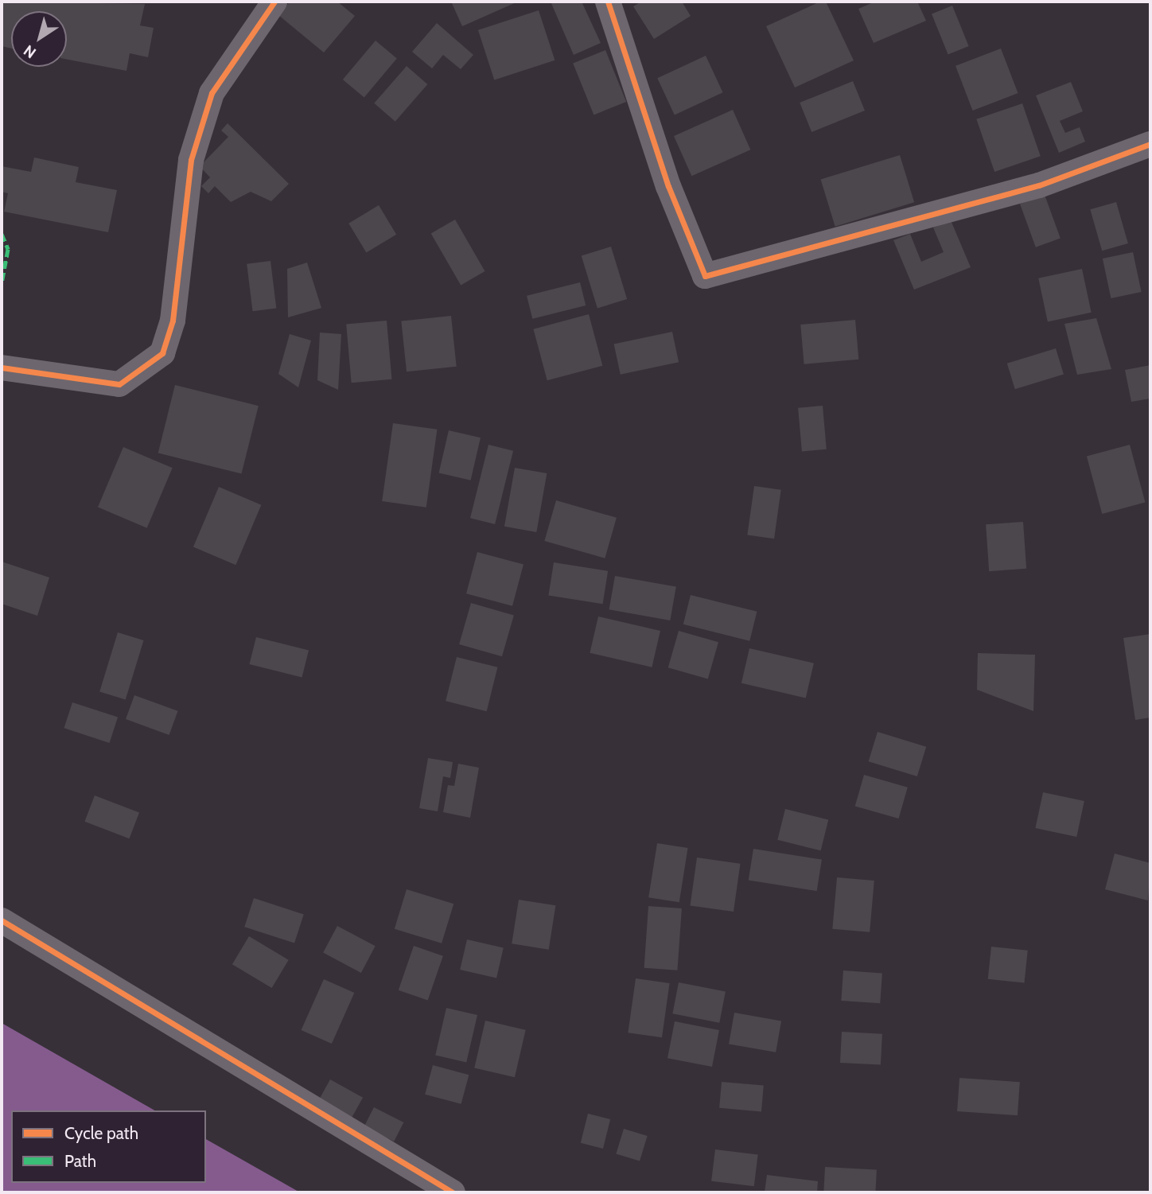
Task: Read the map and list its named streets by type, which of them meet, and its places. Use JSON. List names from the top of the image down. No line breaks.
{"legend":["Cycle path","Path"],"north":"bottom left"}
